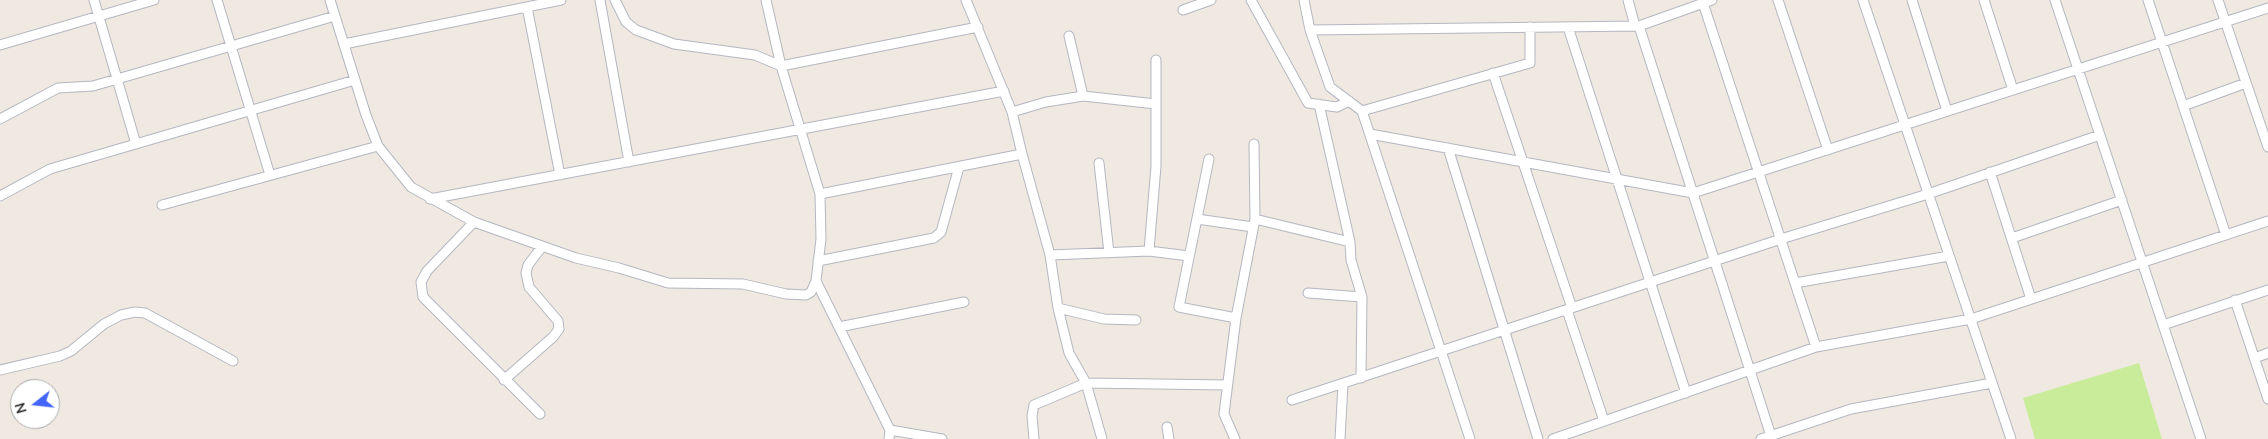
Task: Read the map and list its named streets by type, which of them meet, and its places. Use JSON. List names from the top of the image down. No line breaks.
{"north":"left"}
